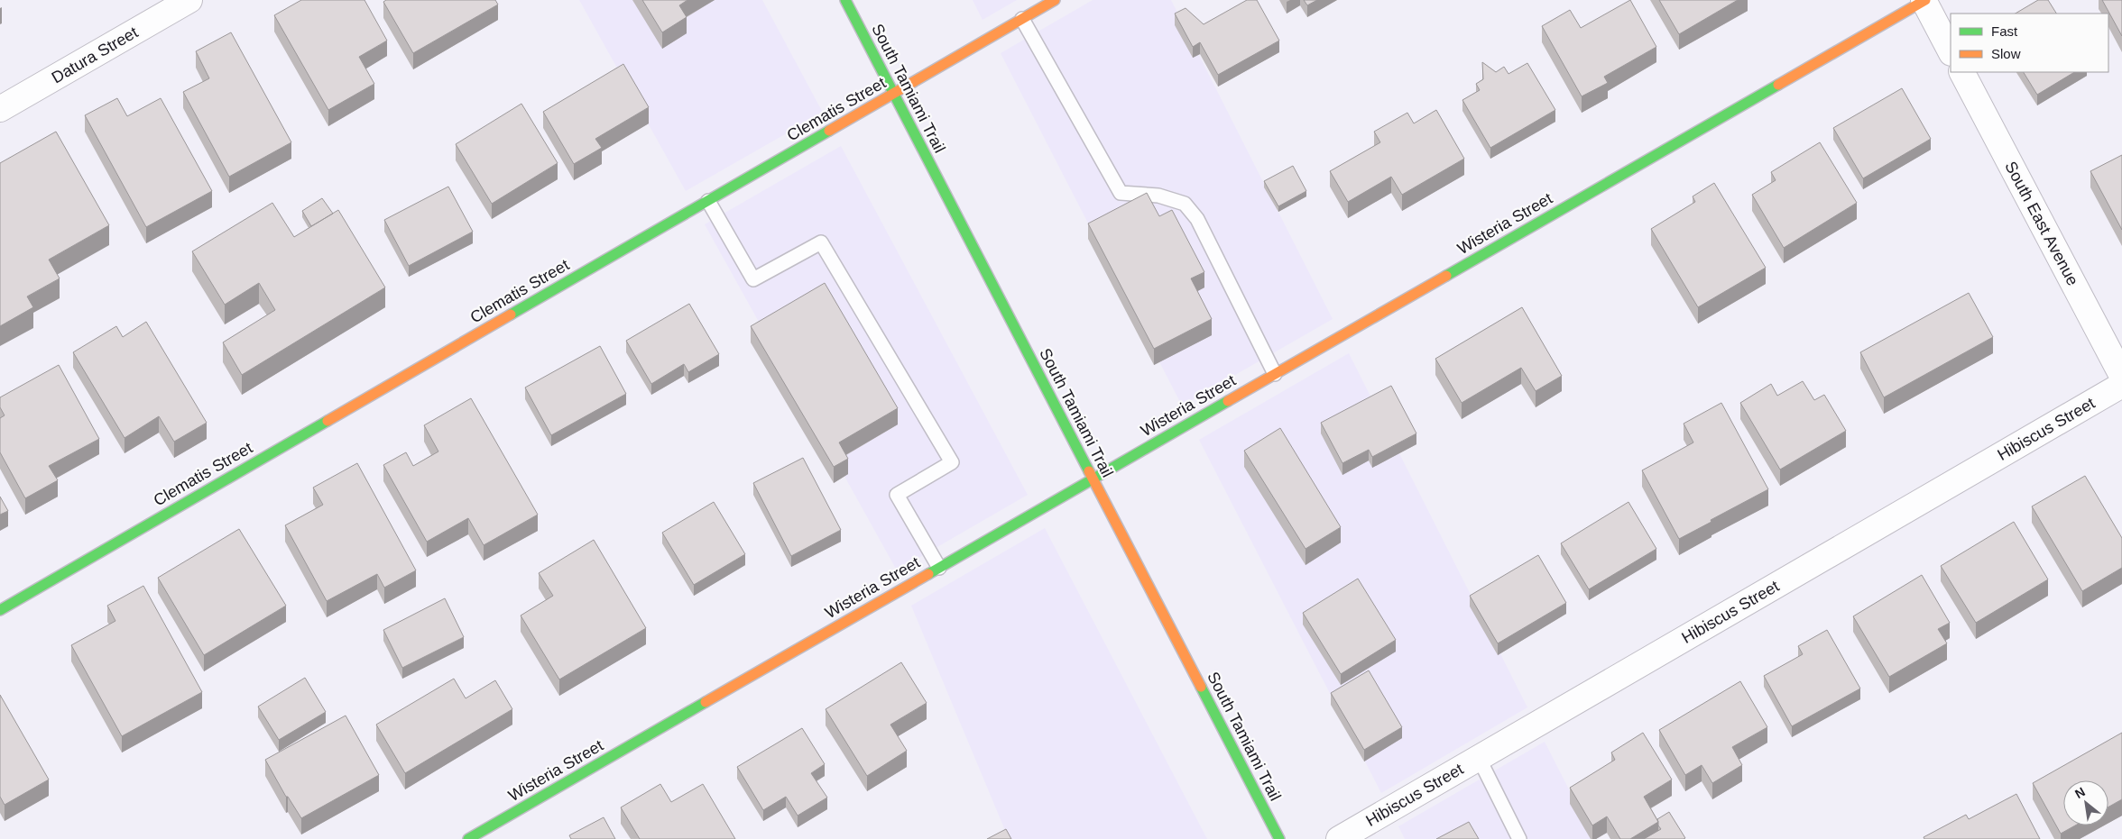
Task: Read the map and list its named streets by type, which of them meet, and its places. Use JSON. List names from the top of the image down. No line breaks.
{"streets":{"street":["Datura Street","South Tamiami Trail","Clematis Street","Wisteria Street","South East Avenue","Hibiscus Street"]},"crossings":[["South Tamiami Trail","Clematis Street"],["South Tamiami Trail","Wisteria Street"]],"legend":["Fast","Slow"],"north":"top left"}
